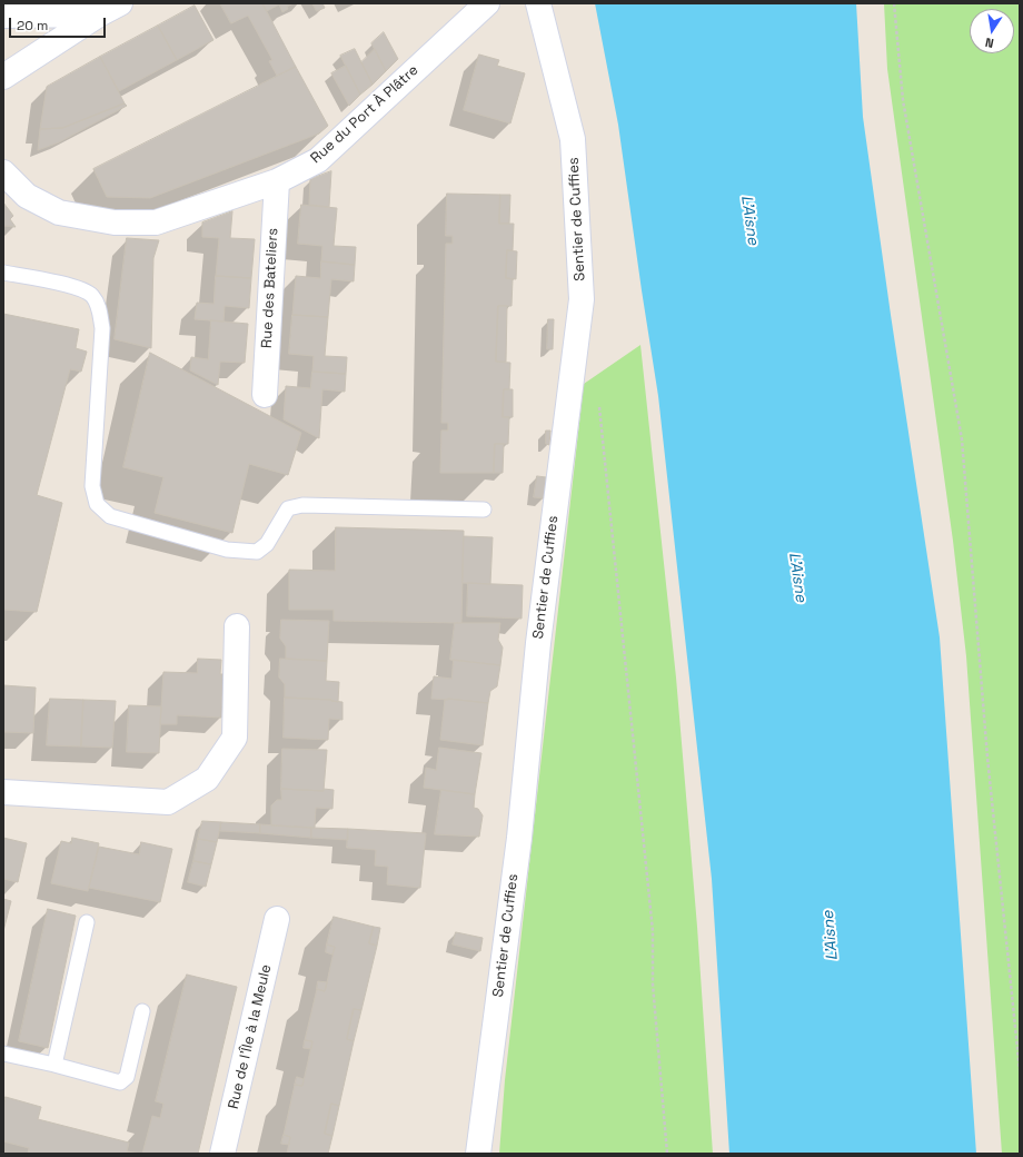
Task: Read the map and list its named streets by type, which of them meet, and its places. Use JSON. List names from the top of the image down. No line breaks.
{"streets":{"street":["Rue du Port À Plâtre","Sentier de Cuffies","Rue des Bateliers","Rue de l'Île à la Meule"]},"crossings":[["Rue du Port À Plâtre","Rue des Bateliers"]],"water":["L'Aisne"],"scale_bar":"20 m","north":"bottom"}
